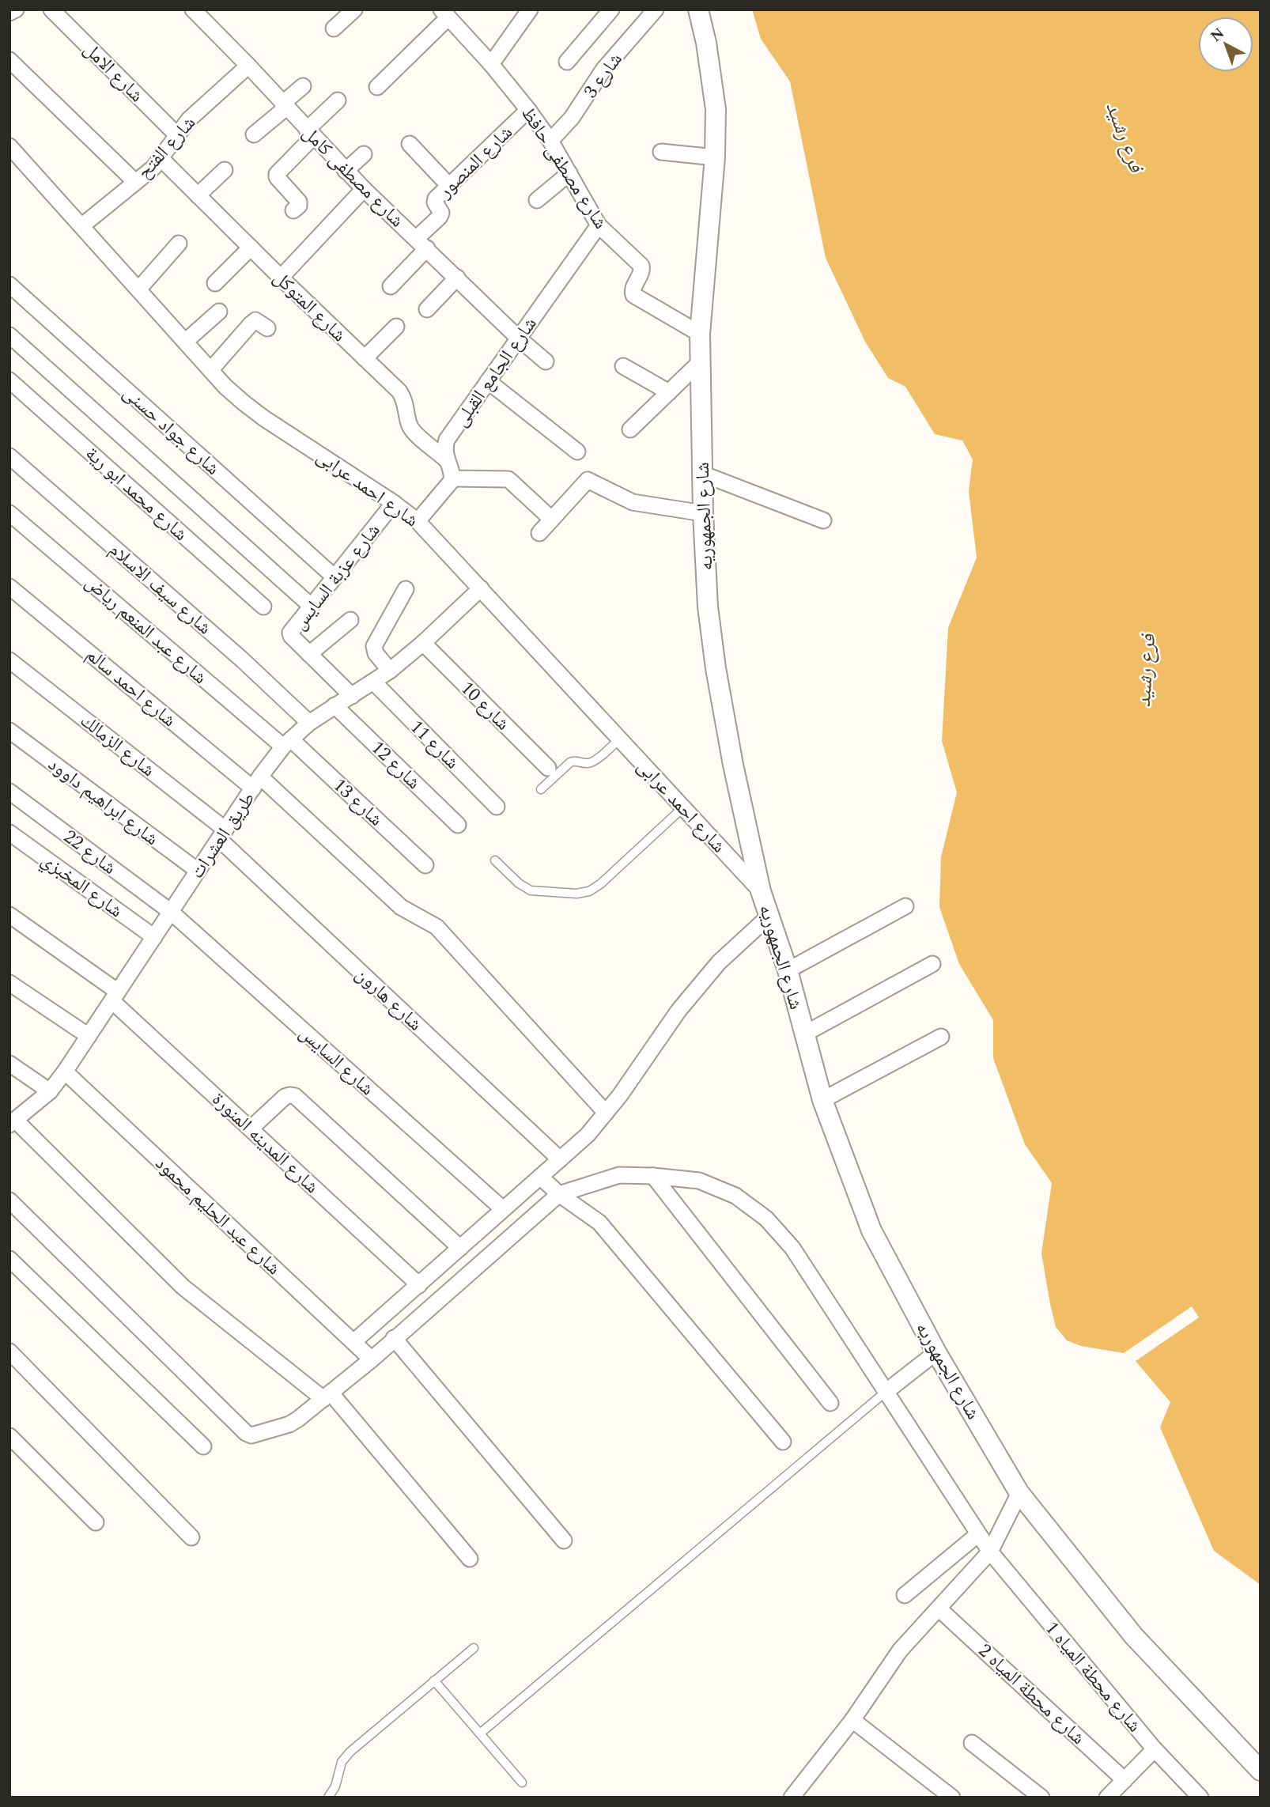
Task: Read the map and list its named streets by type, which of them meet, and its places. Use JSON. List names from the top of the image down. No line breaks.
{"streets":{"street":["شارع الامل","شارع 3","شارع الفتح","شارع المنصور","شارع مصطفى حافظ","شارع مصطفى كامل","شارع المتوكل","شارع الجامع القبلى","شارع جواد حسنى","شارع احمد عرابى","شارع محمد ابو رية","شارع الجمهوريه","شارع عزبة السايس","شارع سيف الاسلام","شارع عبد المنعم رياض","شارع احمد سالم","شارع 10","شارع 11","شارع الزمالك","شارع 12","شارع ابراهيم داوود","شارع 13","طريق العشرات","شارع 22","شارع المخبزي","شارع هارون","شارع السايس","شارع المدينه المنورة","شارع عبد الحليم محمود","شارع محطة المياه 1","شارع محطة المياه 2"]},"crossings":[["شارع الامل","شارع الفتح"],["شارع 3","شارع مصطفى حافظ"],["شارع الفتح","شارع مصطفى كامل"],["شارع الفتح","شارع المتوكل"],["شارع الفتح","شارع احمد عرابى"],["شارع المنصور","شارع مصطفى حافظ"],["شارع المنصور","شارع مصطفى كامل"],["شارع مصطفى حافظ","شارع الجامع القبلى"],["شارع مصطفى حافظ","شارع الجمهوريه"],["شارع مصطفى كامل","شارع الجامع القبلى"],["شارع المتوكل","شارع الجامع القبلى"],["شارع جواد حسنى","شارع عزبة السايس"],["شارع احمد عرابى","شارع الجمهوريه"],["شارع احمد عرابى","شارع عزبة السايس"],["شارع احمد عرابى","طريق العشرات"],["شارع عزبة السايس","طريق العشرات"],["شارع سيف الاسلام","طريق العشرات"],["شارع عبد المنعم رياض","شارع 13"],["شارع عبد المنعم رياض","طريق العشرات"],["شارع احمد سالم","طريق العشرات"],["شارع 10","طريق العشرات"],["شارع 11","طريق العشرات"],["شارع الزمالك","طريق العشرات"],["شارع الزمالك","شارع هارون"],["شارع 12","طريق العشرات"],["شارع ابراهيم داوود","طريق العشرات"],["شارع 13","طريق العشرات"],["طريق العشرات","شارع 22"],["طريق العشرات","شارع المخبزي"],["طريق العشرات","شارع هارون"],["طريق العشرات","شارع السايس"],["طريق العشرات","شارع المدينه المنورة"],["طريق العشرات","شارع عبد الحليم محمود"],["شارع 22","شارع السايس"]],"water":["فرع رشيد"],"north":"top left"}
